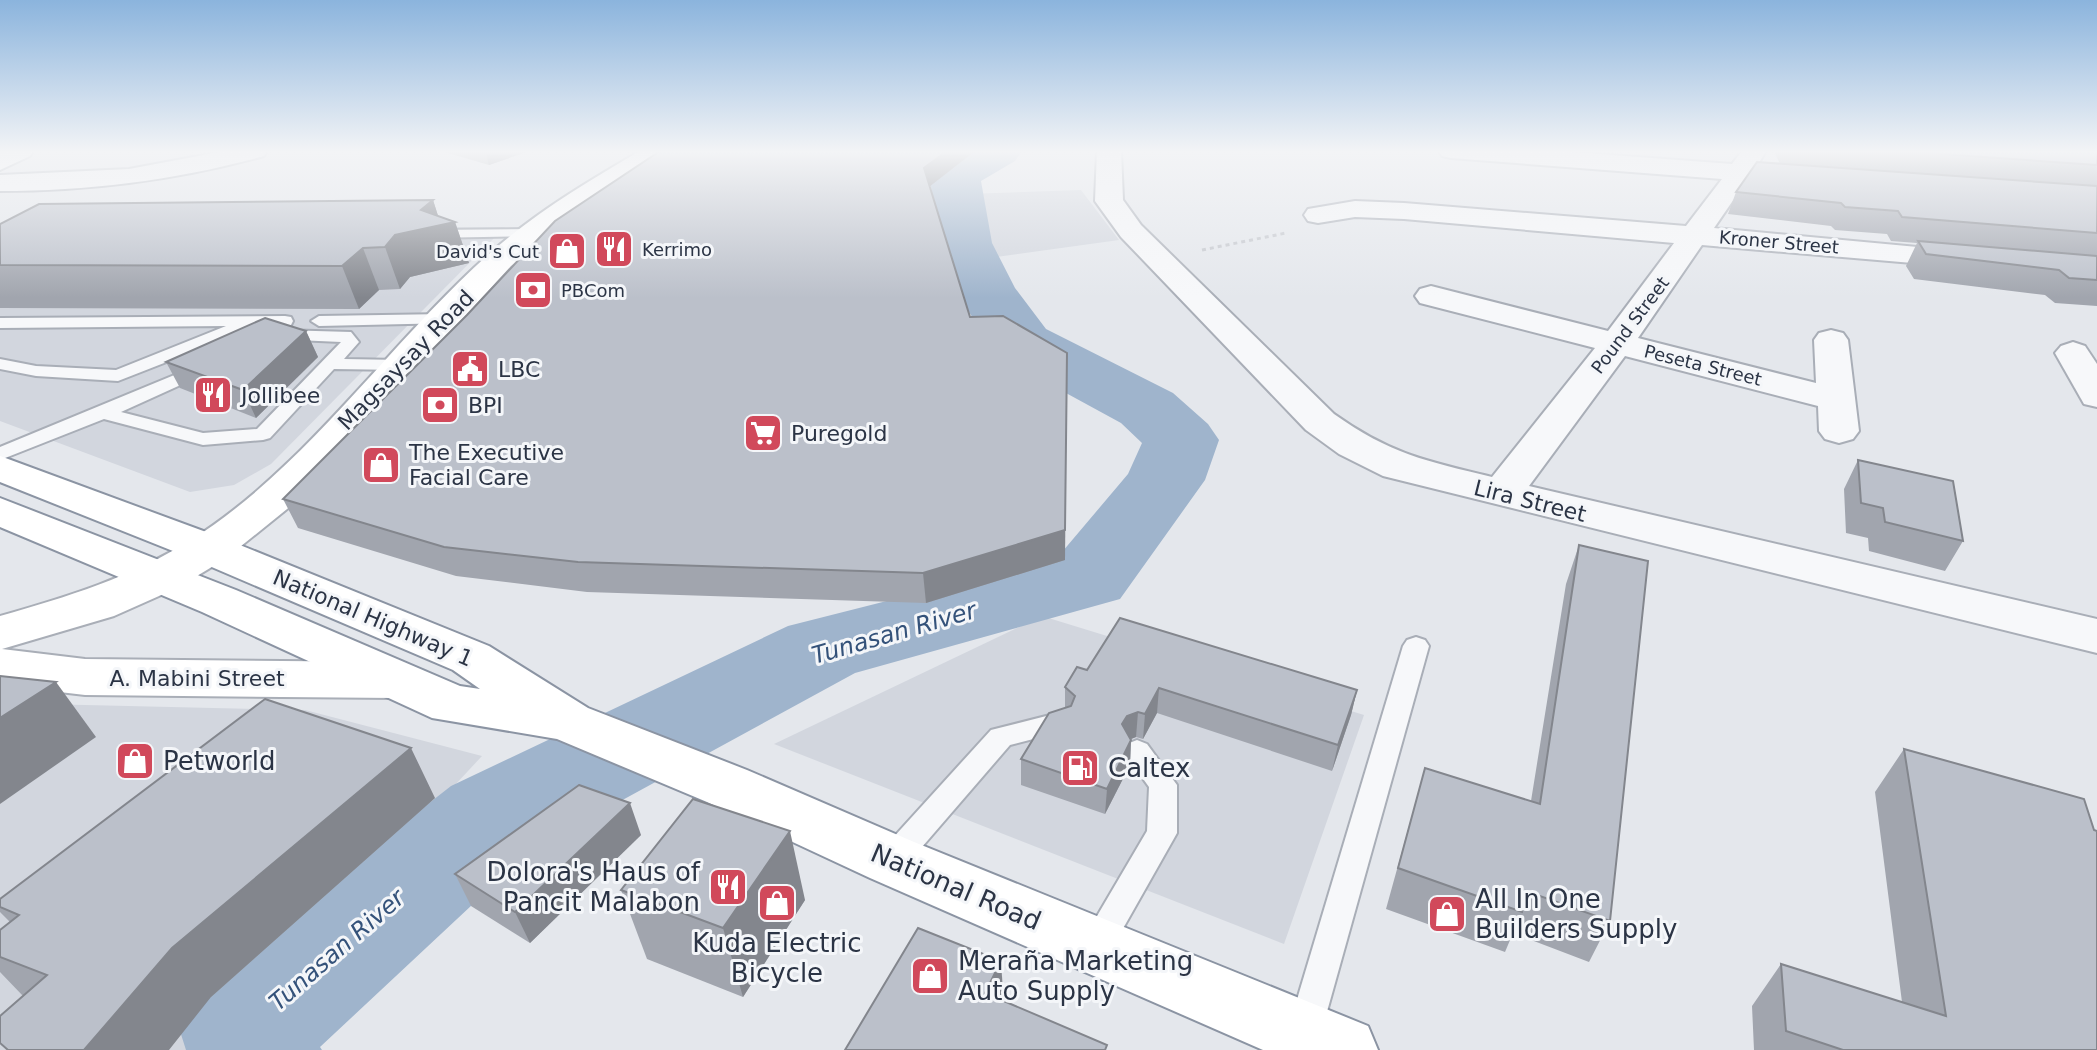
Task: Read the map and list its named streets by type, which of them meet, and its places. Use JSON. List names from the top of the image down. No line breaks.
{"streets":{"main road":["Magsaysay Road","National Highway 1","A. Mabini Street","National Road"],"street":["Kroner Street","Pound Street","Peseta Street","Lira Street"]},"crossings":[["Kroner Street","Pound Street"],["Pound Street","Peseta Street"],["Pound Street","Lira Street"],["Magsaysay Road","National Highway 1"],["National Highway 1","A. Mabini Street"],["National Highway 1","National Road"]],"water":["Tunasan River"],"places":{"restaurant":["Kerrimo","Jollibee","Dolora's Haus of Pancit Malabon"],"shop":["David's Cut","The Executive Facial Care","Petworld","Kuda Electric Bicycle","All In One Builders Supply","Meraña Marketing Auto Supply"],"bank":["PBCom","BPI"],"public building":["LBC"],"supermarket":["Puregold"],"fuel station":["Caltex"]}}
